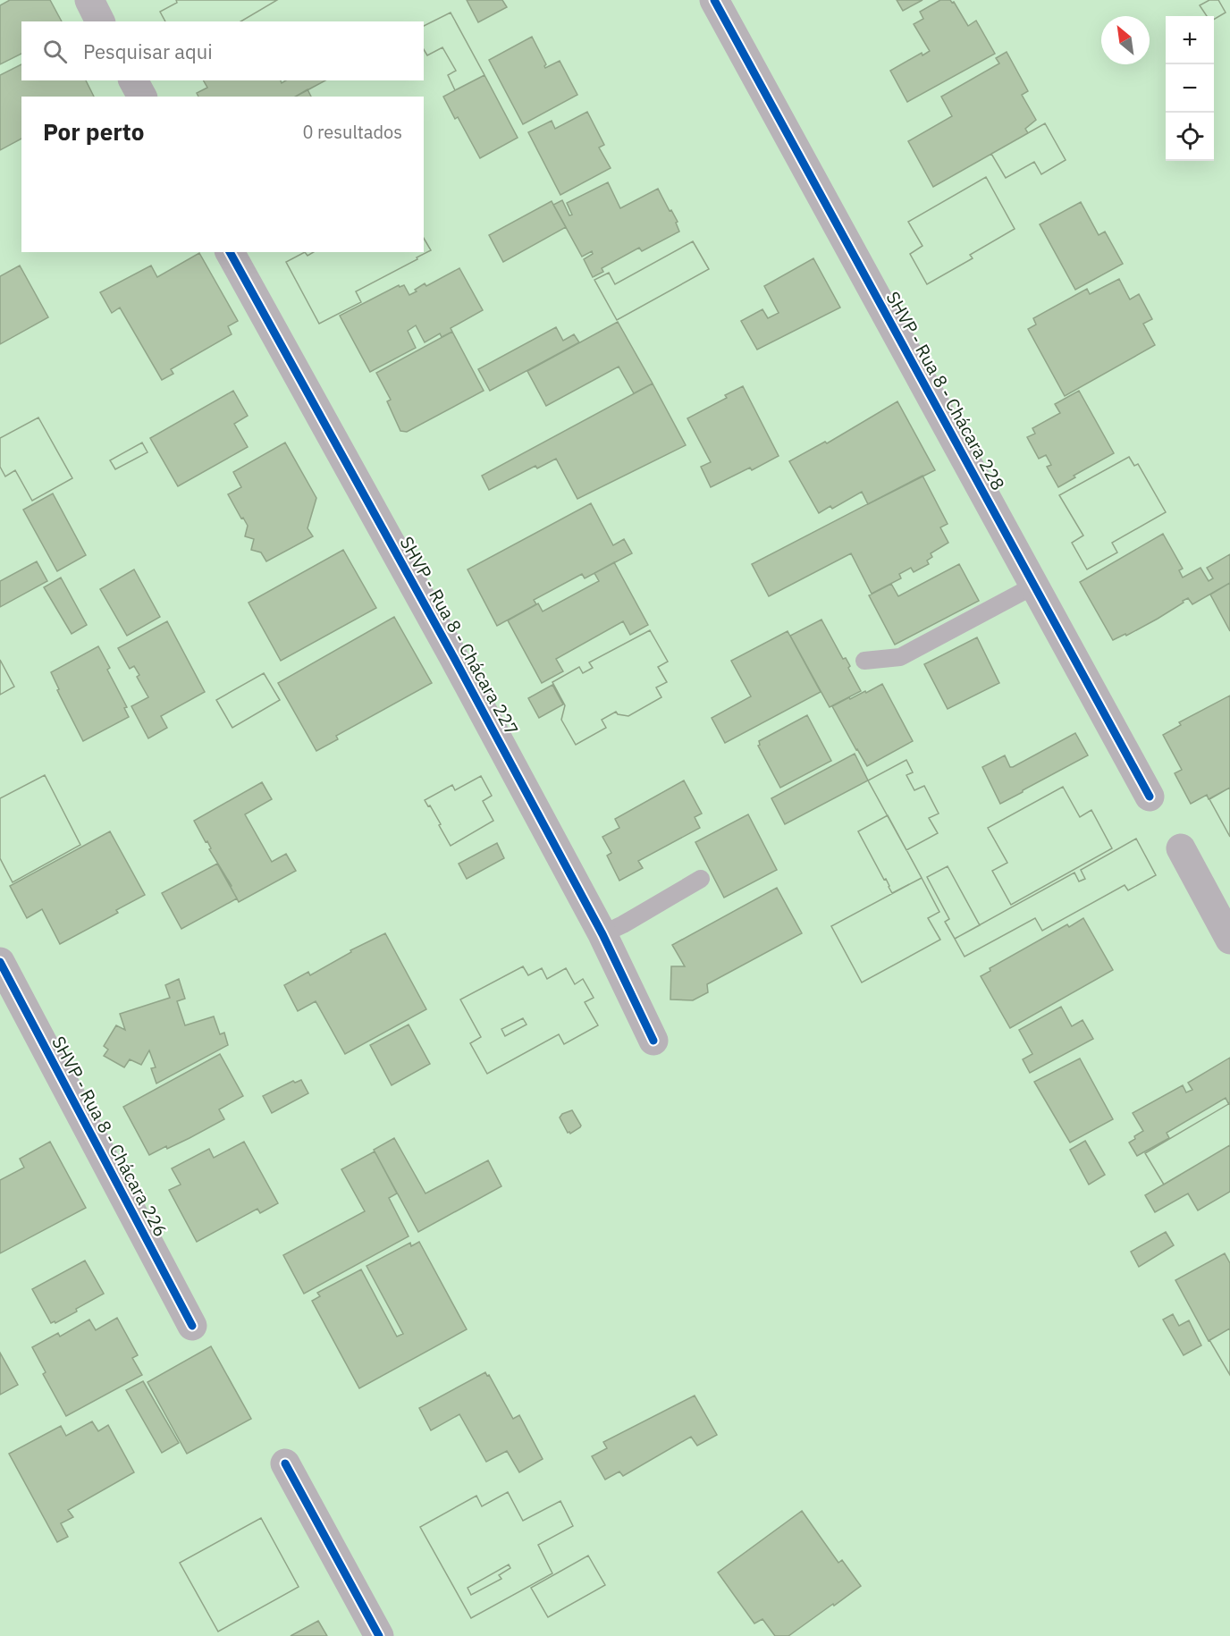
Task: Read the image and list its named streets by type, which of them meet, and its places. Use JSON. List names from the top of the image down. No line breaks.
{"streets":{"street":["SHVP - Rua 8 - Chácara 228","SHVP - Rua 8 - Chácara 227","SHVP - Rua 8 - Chácara 226"]},"north":"top left","page":{"map_buttons":["+","−"],"search":"Pesquisar aqui","heading":["Por perto","0 resultados"]}}
